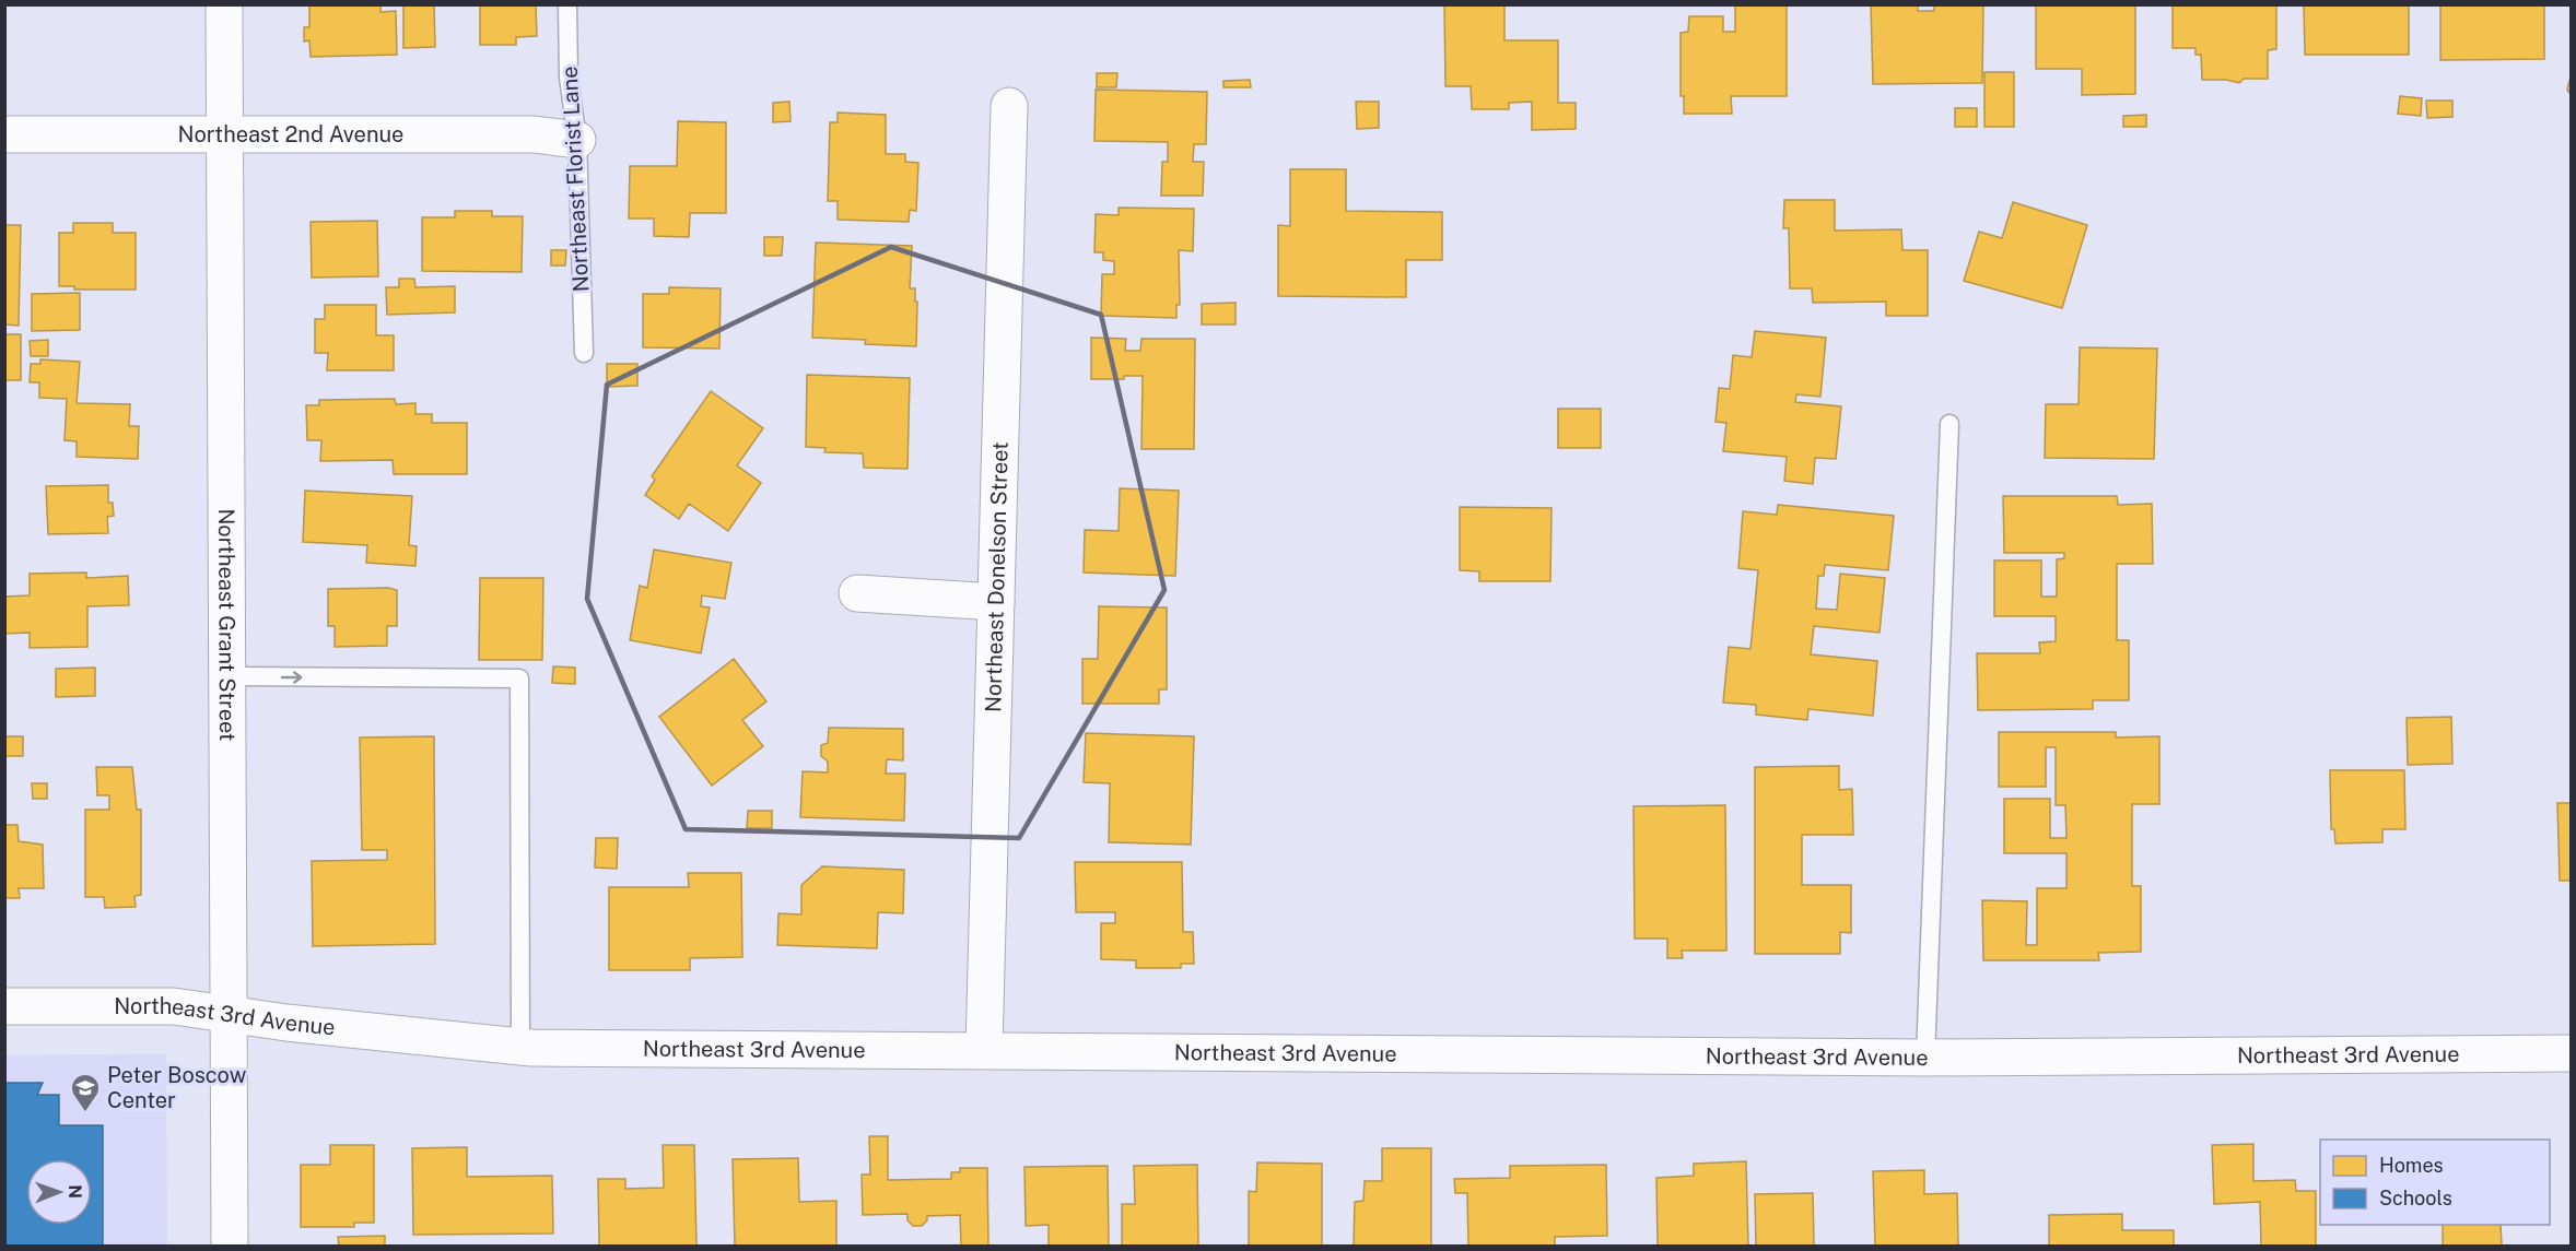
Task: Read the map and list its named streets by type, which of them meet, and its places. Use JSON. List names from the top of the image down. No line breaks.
{"streets":{"street":["Northeast 2nd Avenue","Northeast Donelson Street","Northeast Grant Street","Northeast 3rd Avenue"],"lane":["Northeast Florist Lane"]},"crossings":[["Northeast 2nd Avenue","Northeast Florist Lane"],["Northeast 2nd Avenue","Northeast Grant Street"],["Northeast Donelson Street","Northeast 3rd Avenue"],["Northeast Grant Street","Northeast 3rd Avenue"]],"places":{"school or university":["Peter Boscow Center"]},"legend":["Homes","Schools"],"north":"right"}
